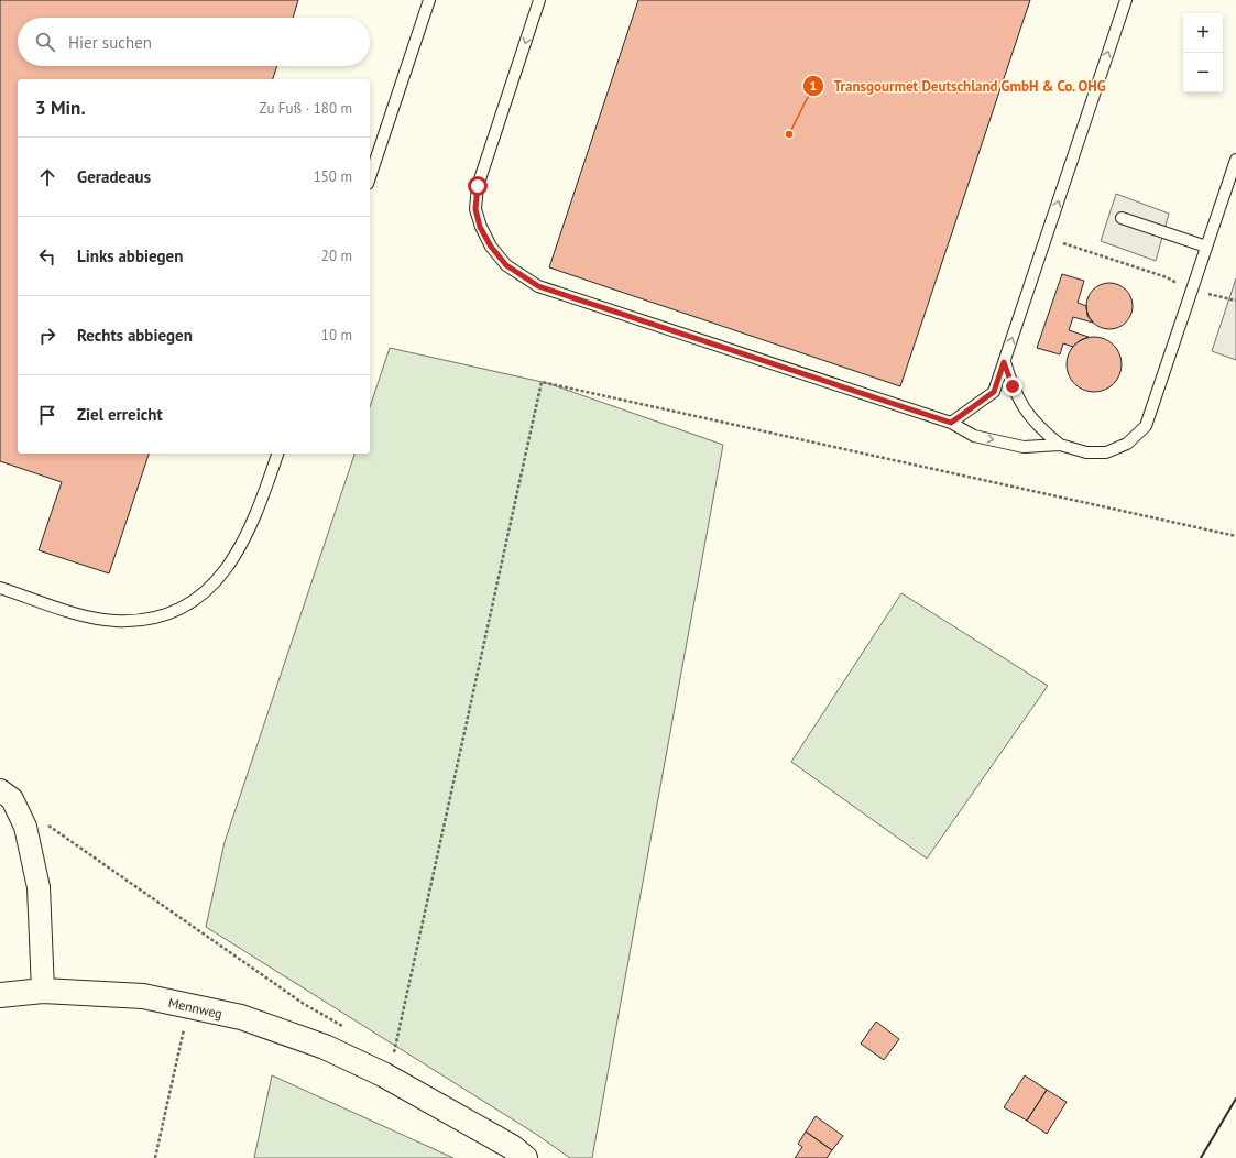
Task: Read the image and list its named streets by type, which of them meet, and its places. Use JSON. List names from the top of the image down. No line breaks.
{"streets":{"street":["Mennweg"]},"places":["Transgourmet Deutschland GmbH & Co. OHG"],"page":{"map_buttons":["+","−"],"search":"Hier suchen","heading":["3 Min.","Zu Fuß · 180 m"],"list":[["Geradeaus","150 m"],["Links abbiegen","20 m"],["Rechts abbiegen","10 m"],"Ziel erreicht"]}}
